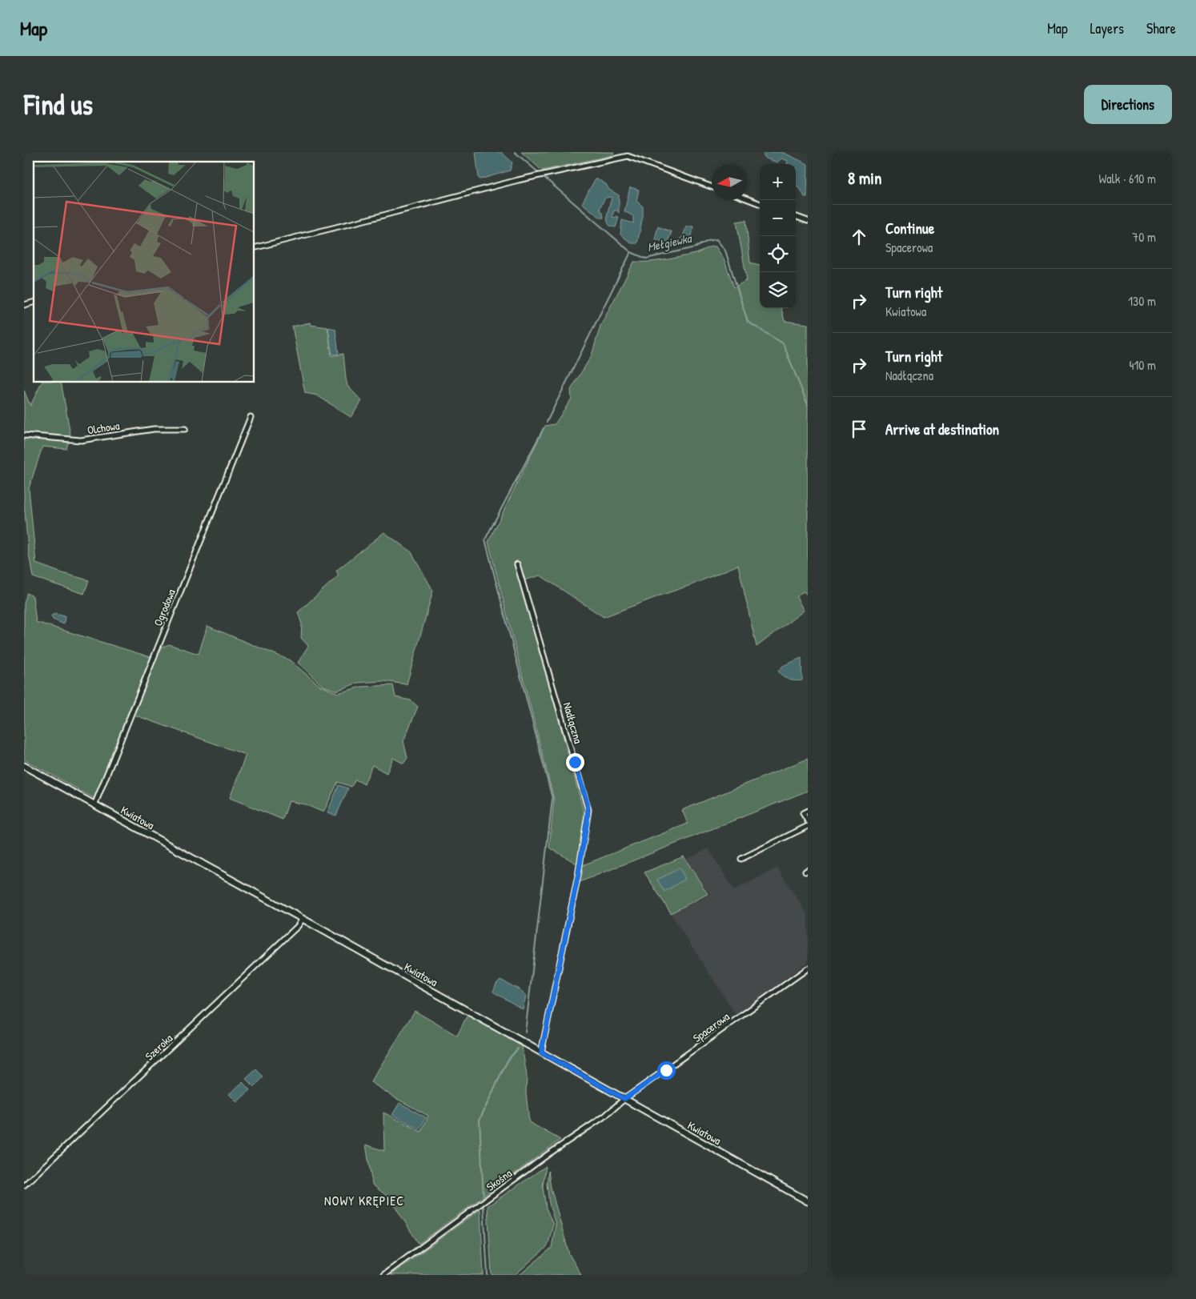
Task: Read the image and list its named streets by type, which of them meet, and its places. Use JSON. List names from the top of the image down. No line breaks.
{"streets":{"street":["Olchowa","Ogrodowa","Nadłączna","Kwiatowa","Spacerowa","Szeroka","Skośna"]},"crossings":[["Ogrodowa","Kwiatowa"],["Nadłączna","Kwiatowa"],["Kwiatowa","Spacerowa"],["Kwiatowa","Szeroka"],["Kwiatowa","Skośna"],["Spacerowa","Skośna"]],"districts":["NOWY KRĘPIEC"],"water":["Mełgiewka"],"north":"left","page":{"header":"Map","nav":["Map","Layers","Share"],"buttons":"Directions","title":"Find us","heading":["8 min","Walk · 610 m"],"map_buttons":["+","−"],"list":[["Continue","Spacerowa","70 m"],["Turn right","Kwiatowa","130 m"],["Turn right","Nadłączna","410 m"],"Arrive at destination"]}}
